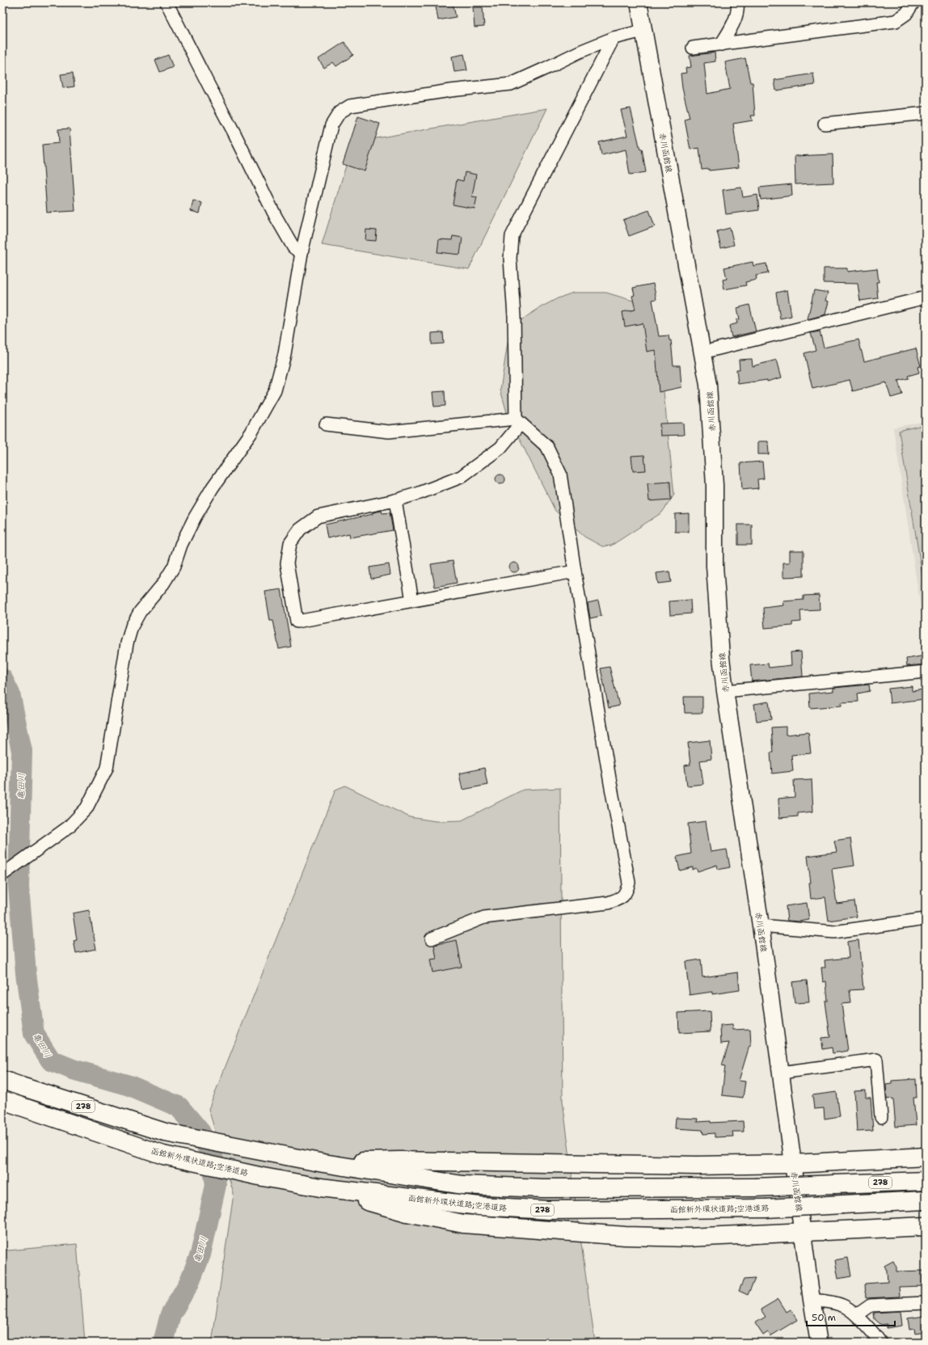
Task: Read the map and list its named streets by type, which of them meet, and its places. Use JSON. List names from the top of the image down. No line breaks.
{"streets":{"highway":["278","函館新外環状道路;空港道路"],"main road":["赤川函館線"]},"water":["亀田川"],"scale_bar":"50 m"}
